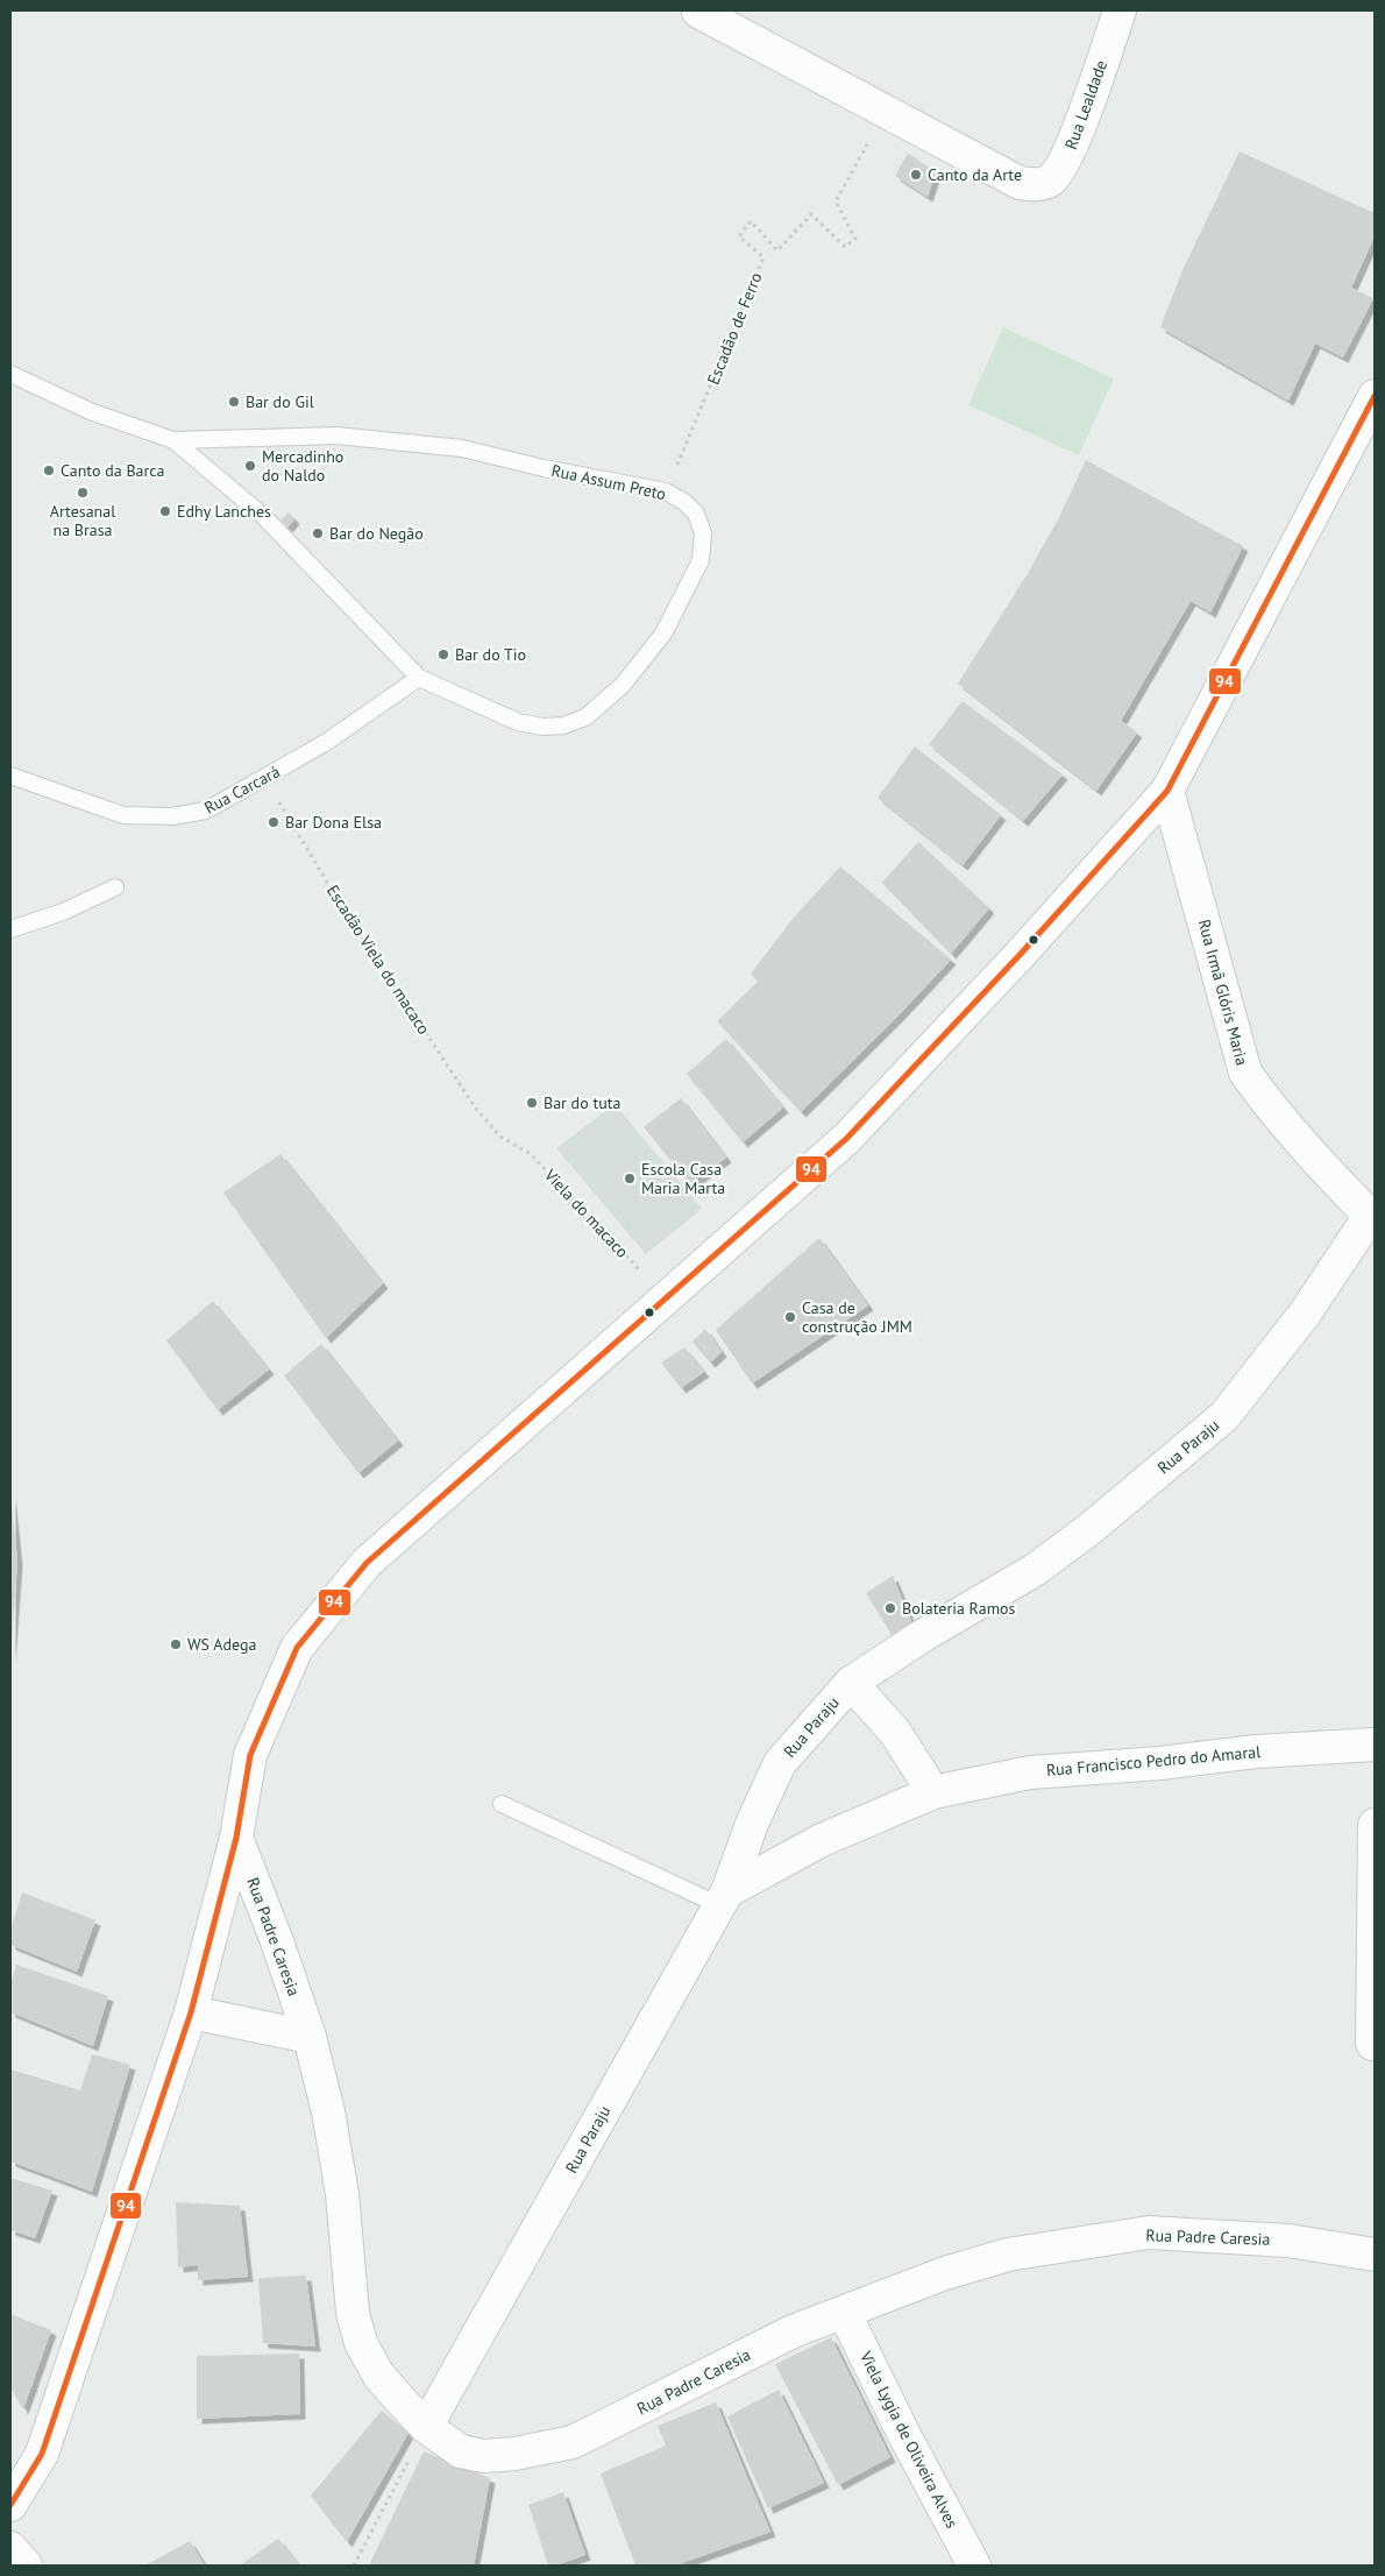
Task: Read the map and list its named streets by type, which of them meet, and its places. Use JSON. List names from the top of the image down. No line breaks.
{"streets":{"street":["Rua Lealdade","Rua Irmã Glóris Maria","Rua Paraju","Rua Francisco Pedro do Amaral","Rua Padre Caresia","Viela Lygia de Oliveira Alves"],"lane":["Rua Assum Preto","Rua Carcará"],"path":["Escadão de Ferro","Escadão Viela do macaco","Viela do macaco"]},"crossings":[["Rua Lealdade","Escadão de Ferro"],["Escadão de Ferro","Rua Assum Preto"],["Rua Assum Preto","Rua Carcará"],["Rua Carcará","Escadão Viela do macaco"],["Escadão Viela do macaco","Viela do macaco"],["Rua Irmã Glóris Maria","Rua Paraju"],["Rua Paraju","Rua Francisco Pedro do Amaral"],["Rua Paraju","Rua Padre Caresia"],["Rua Padre Caresia","Viela Lygia de Oliveira Alves"]],"places":["Canto da Arte","Bar do Gil","Mercadinho do Naldo","Canto da Barca","Artesanal na Brasa","Edhy Lanches","Bar do Negão","Bar do Tio","Bar Dona Elsa","Bar do tuta","Escola Casa Maria Marta","Casa de construção JMM","Bolateria Ramos","WS Adega"],"lines":["transit line 94"]}
